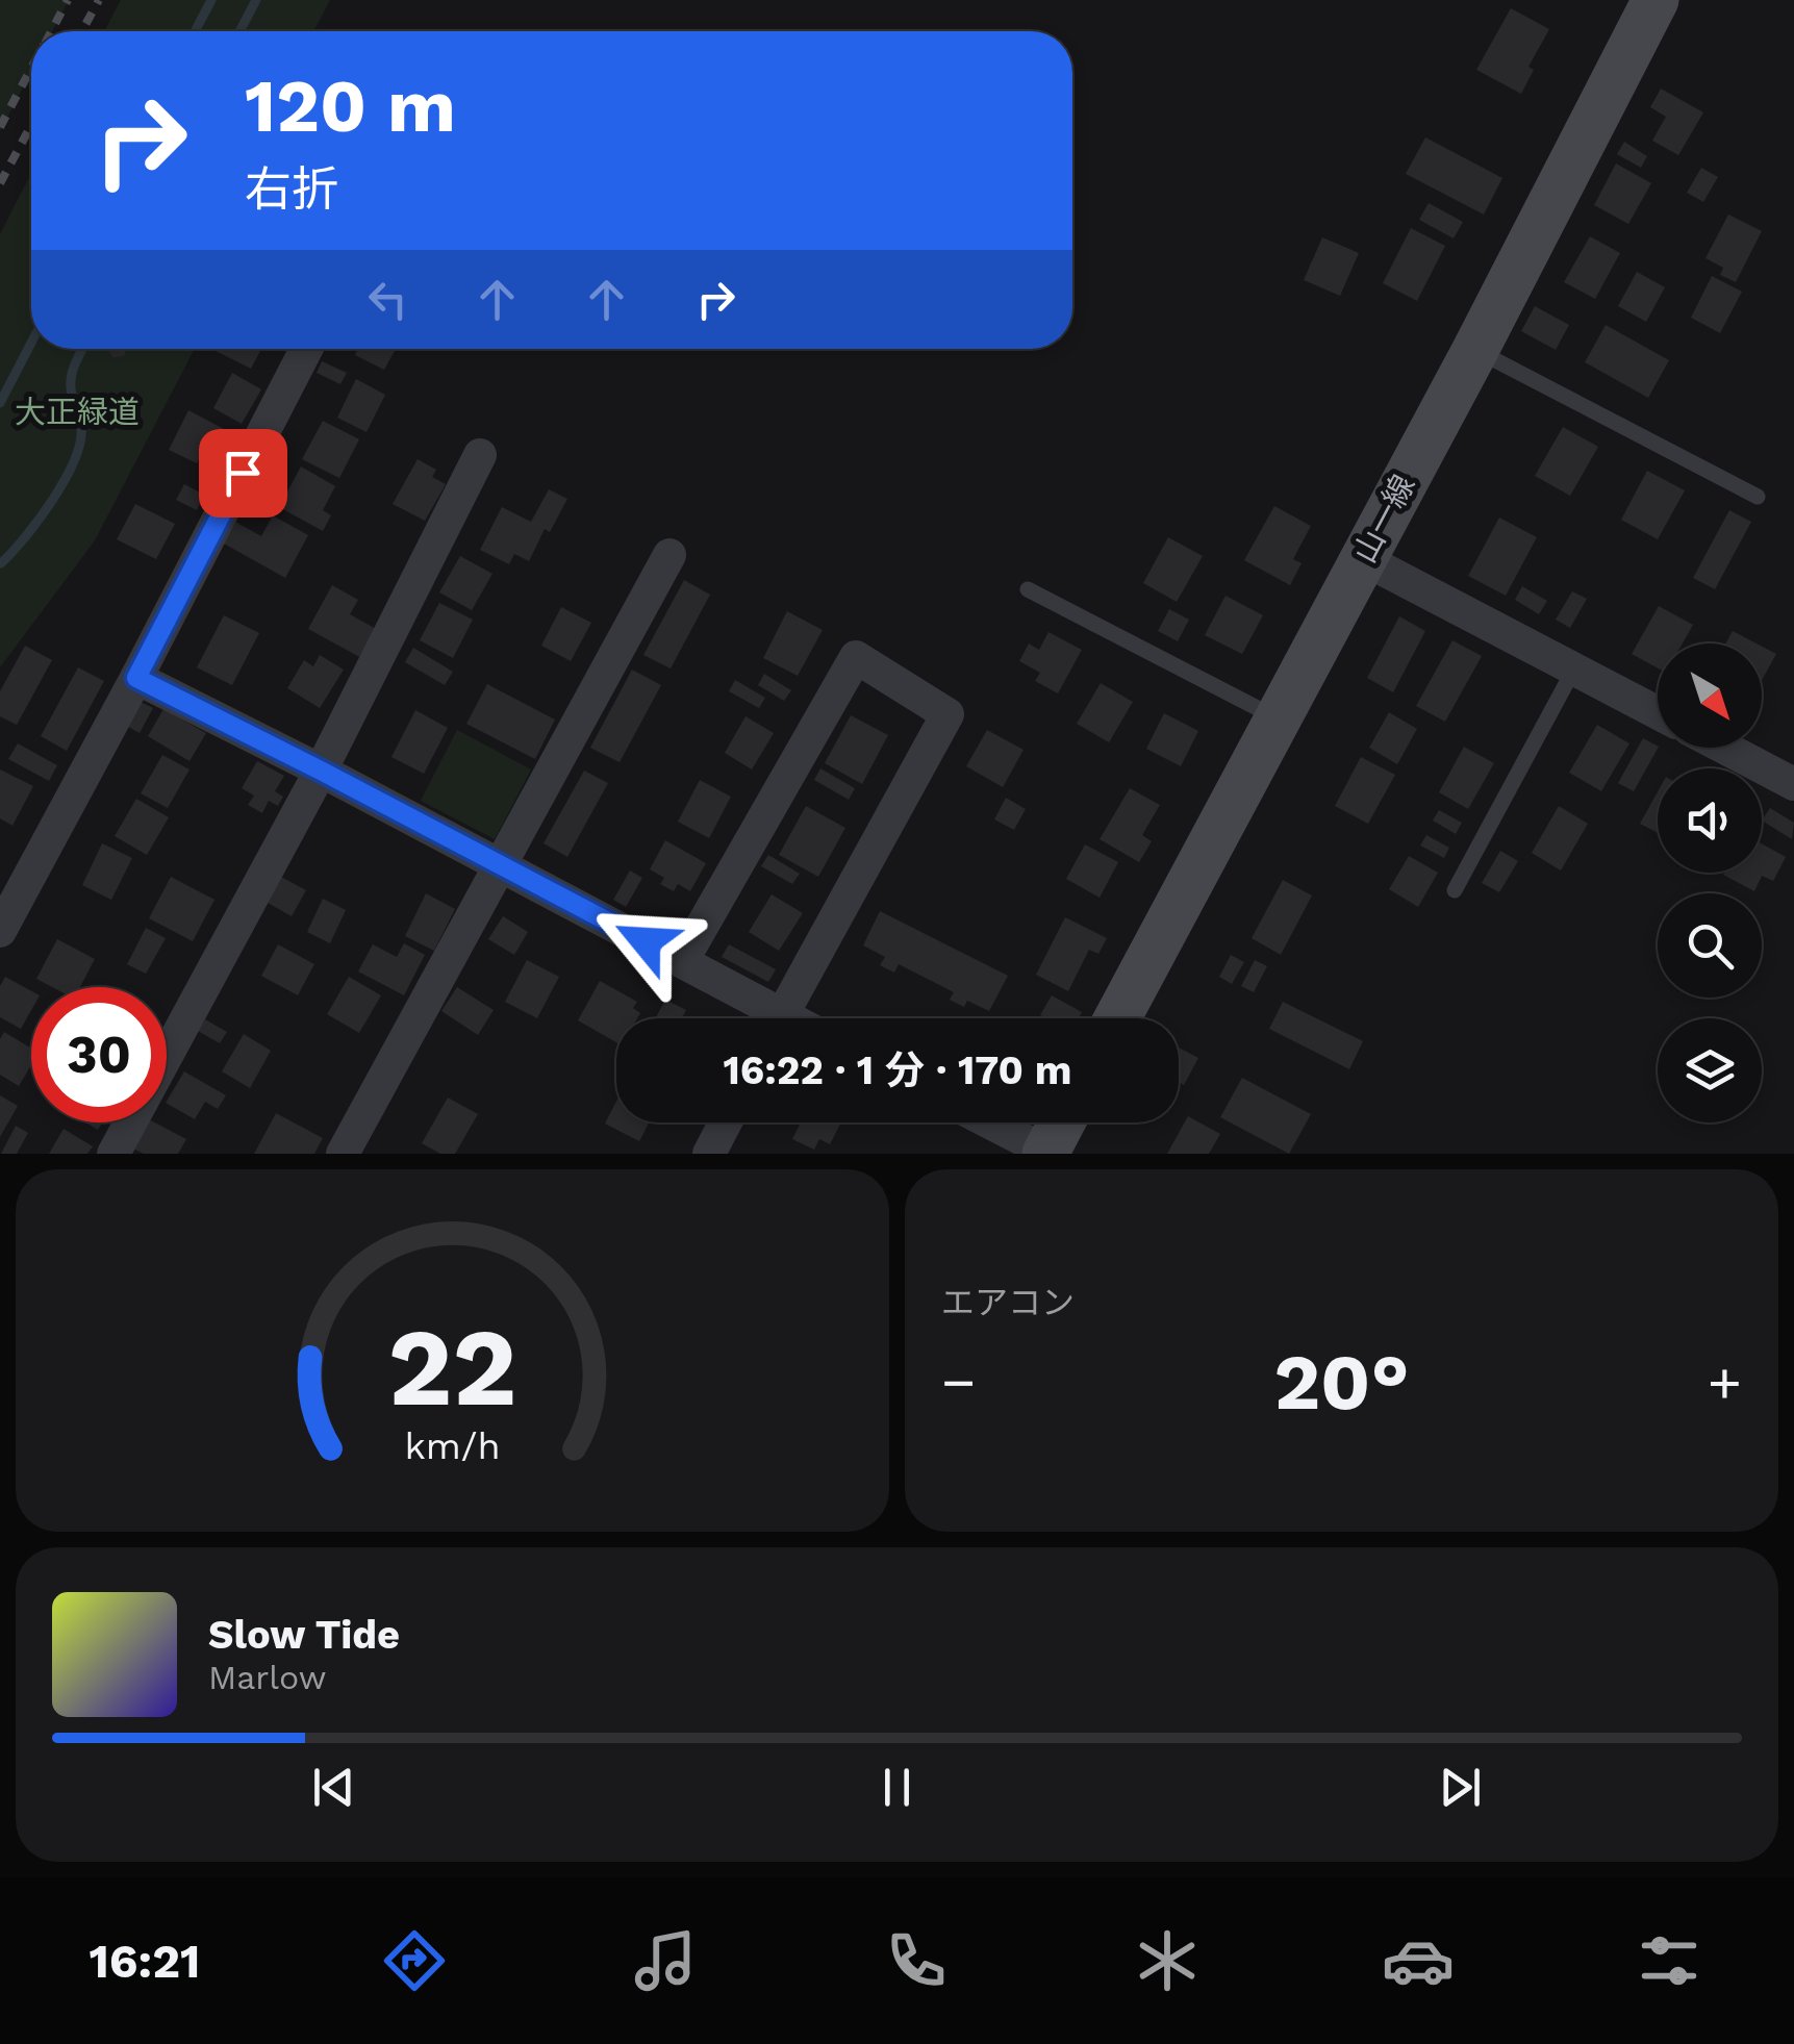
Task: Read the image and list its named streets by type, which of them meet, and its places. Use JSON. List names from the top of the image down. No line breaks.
{"streets":{"street":["山一線"]},"parks":["大正緑道"],"north":"bottom right","page":{"turn":["120 m","右折"],"limit":"30","trip":"16:22 · 1 分 · 170 m","tile":"エアコン","heat":["−","20°","+"],"song":["Slow Tide","Marlow"],"tabs":"16:21","gauge":["22","km/h"]}}
